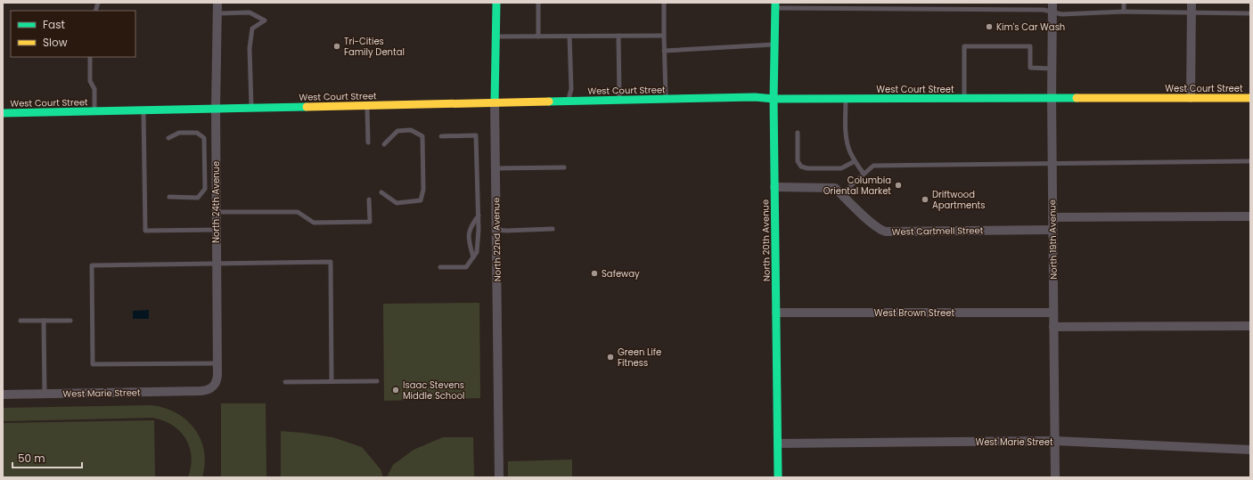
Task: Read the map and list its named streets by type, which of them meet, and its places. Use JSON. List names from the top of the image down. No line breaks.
{"streets":{"main road":["West Court Street","North 22nd Avenue","North 20th Avenue"],"street":["North 24th Avenue","West Cartmell Street","North 19th Avenue","West Brown Street","West Marie Street"]},"crossings":[["West Court Street","North 24th Avenue"],["West Court Street","North 22nd Avenue"],["West Court Street","North 19th Avenue"],["West Court Street","North 20th Avenue"],["North 24th Avenue","West Marie Street"],["West Cartmell Street","North 19th Avenue"],["West Cartmell Street","North 20th Avenue"],["North 19th Avenue","West Brown Street"],["North 19th Avenue","West Marie Street"],["North 20th Avenue","West Brown Street"],["North 20th Avenue","West Marie Street"]],"places":["Kim's Car Wash","Tri-Cities Family Dental","Columbia Oriental Market","Driftwood Apartments","Safeway","Green Life Fitness","Isaac Stevens Middle School"],"legend":["Fast","Slow"],"scale_bar":"50 m"}
